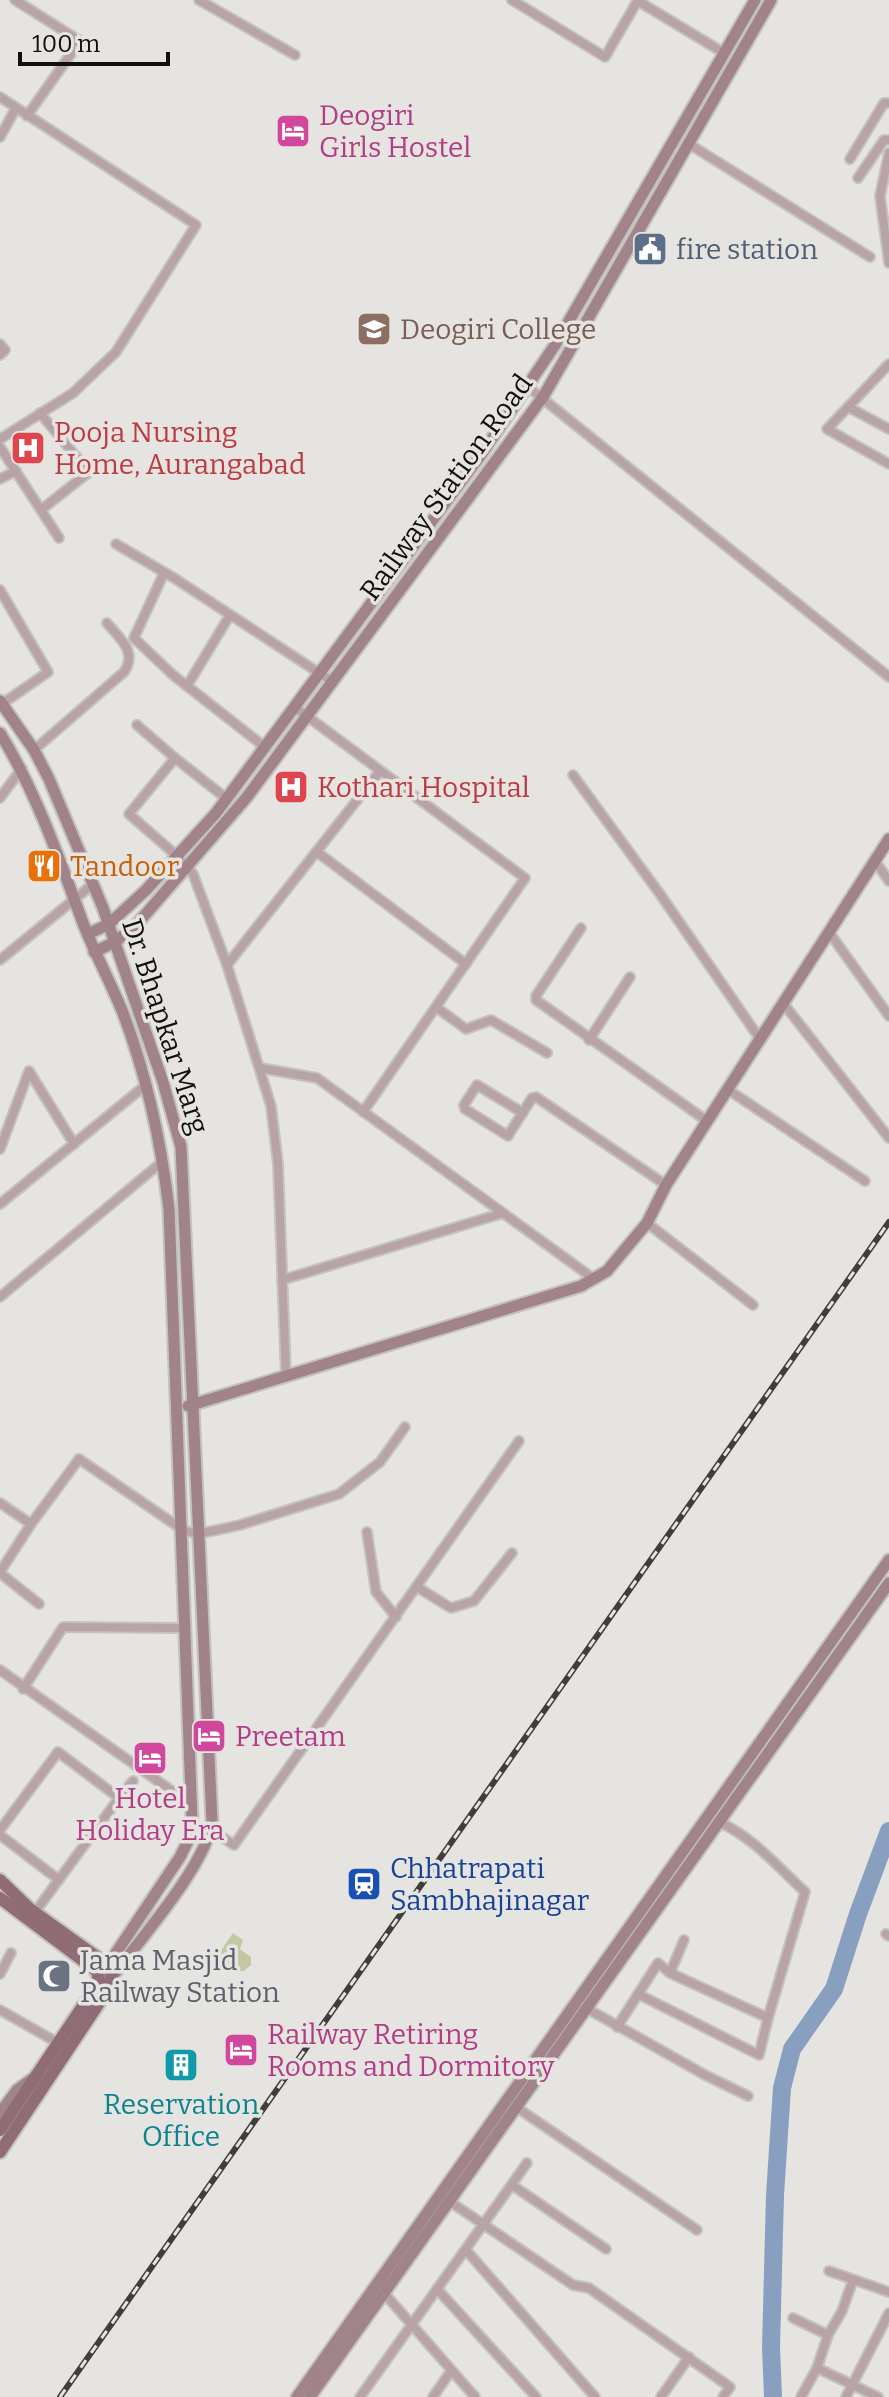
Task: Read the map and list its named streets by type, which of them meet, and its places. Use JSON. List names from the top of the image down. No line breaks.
{"streets":{"street":["Railway Station Road","Dr. Bhapkar Marg"]},"crossings":[["Railway Station Road","Dr. Bhapkar Marg"]],"places":{"hotel":["Deogiri Girls Hostel","Preetam","Hotel Holiday Era","Railway Retiring Rooms and Dormitory"],"public building":["fire station"],"school or university":["Deogiri College"],"hospital":["Pooja Nursing Home, Aurangabad","Kothari Hospital"],"restaurant":["Tandoor"],"station":["Chhatrapati Sambhajinagar"],"mosque":["Jama Masjid Railway Station"],"building":["Reservation Office"]},"scale_bar":"100 m"}
